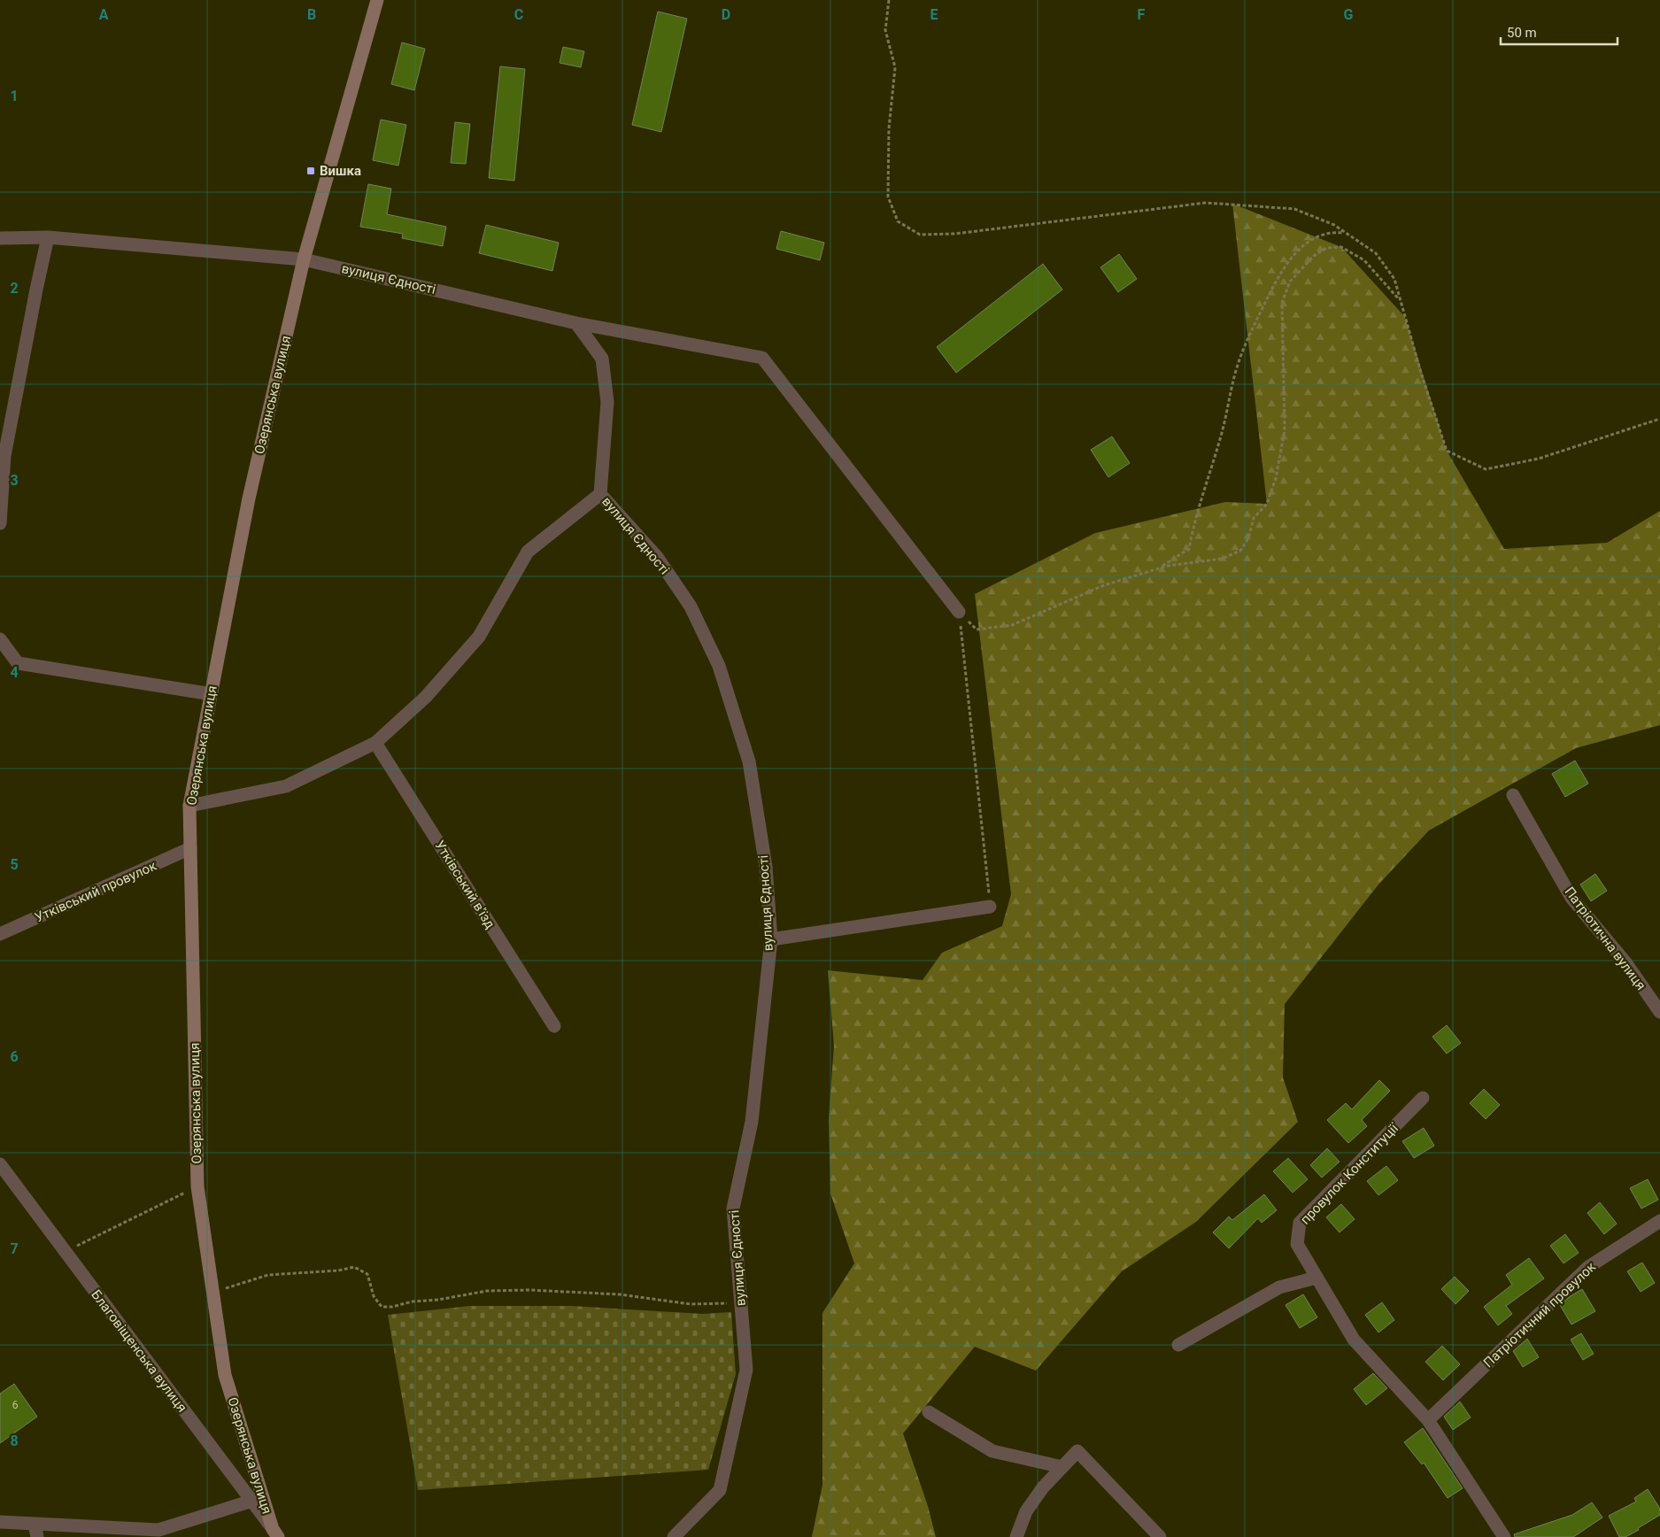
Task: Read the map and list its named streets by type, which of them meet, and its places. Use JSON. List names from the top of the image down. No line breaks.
{"streets":{"street":["вулиця Єдності","Озерянська вулиця","Утківський в'їзд","Утківський провулок","Патріотична вулиця","провулок Конституції","Патріотичний провулок","Благовіщенська вулиця"]},"crossings":[["вулиця Єдності","Озерянська вулиця"],["Озерянська вулиця","Утківський провулок"],["Озерянська вулиця","Благовіщенська вулиця"],["провулок Конституції","Патріотичний провулок"]],"places":{"transit":["Вишка"]},"house_numbers":["6"],"scale_bar":"50 m","grid":{"columns":["A","B","C","D","E","F","G"],"rows":["1","2","3","4","5","6","7","8"]}}
